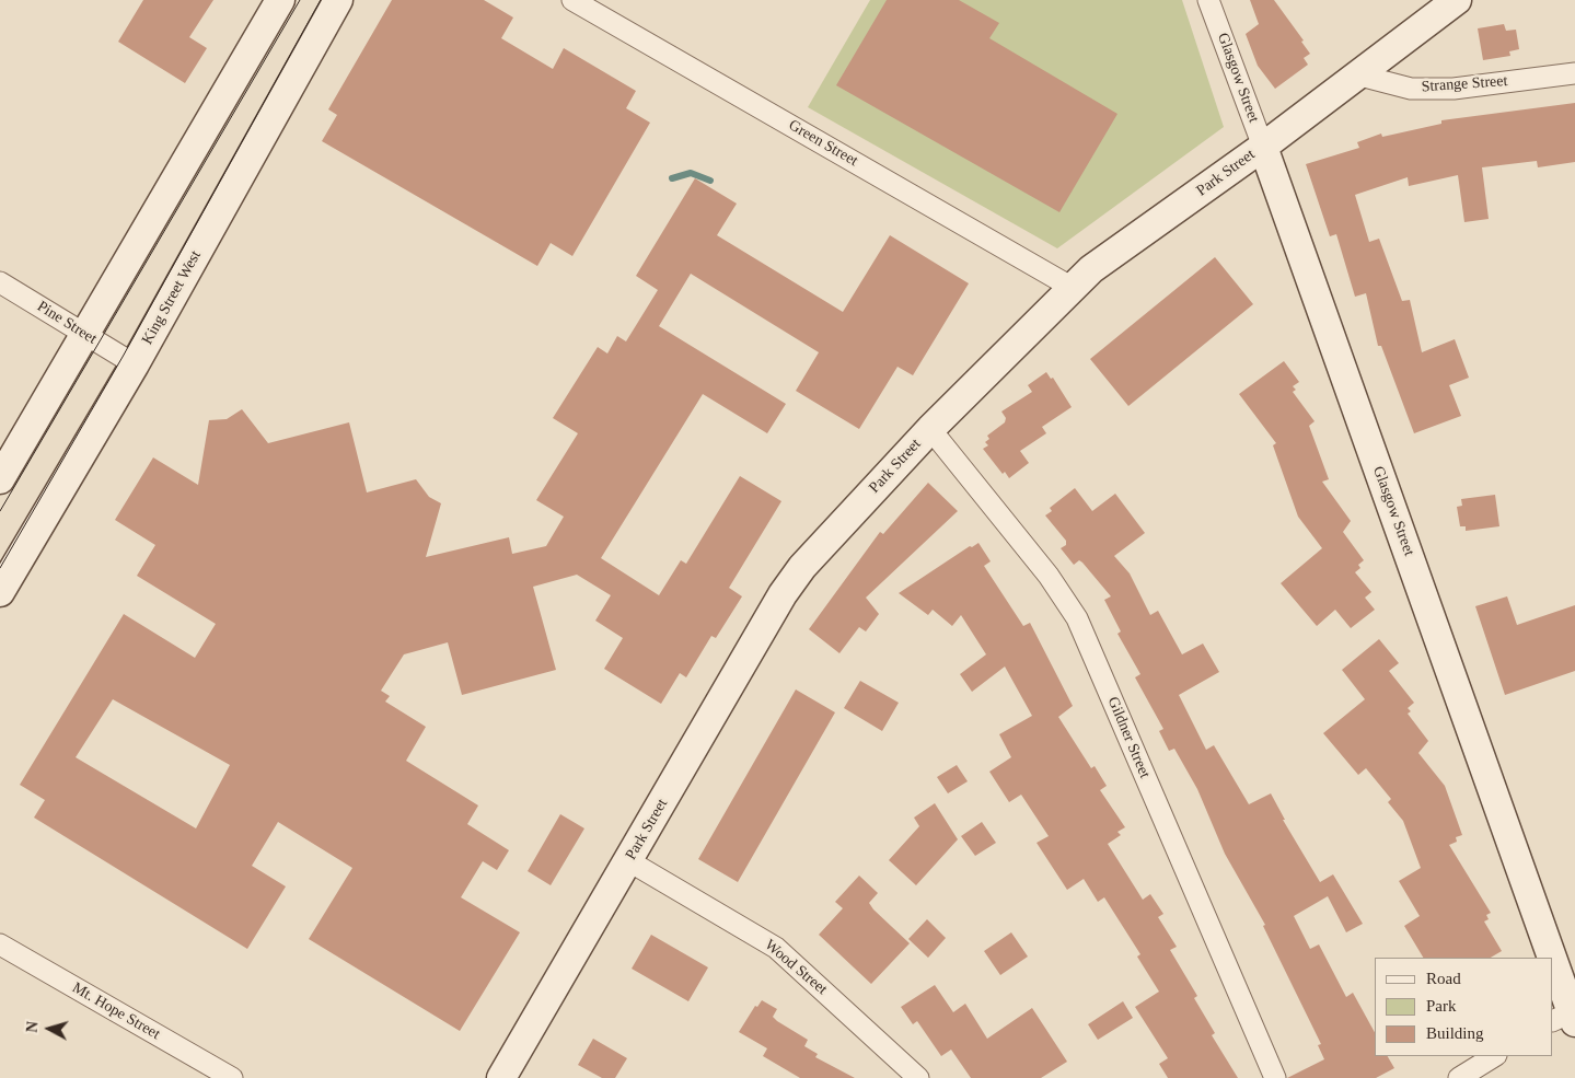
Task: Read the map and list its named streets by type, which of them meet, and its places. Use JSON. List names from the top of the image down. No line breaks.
{"streets":{"street":["Glasgow Street","Strange Street","Green Street","Park Street","King Street West","Pine Street","Gildner Street","Wood Street","Mt. Hope Street"]},"crossings":[["Glasgow Street","Park Street"],["Strange Street","Park Street"],["Green Street","Park Street"],["Park Street","Gildner Street"],["Park Street","Wood Street"],["King Street West","Pine Street"]],"legend":["Road","Park","Building"],"north":"left"}
